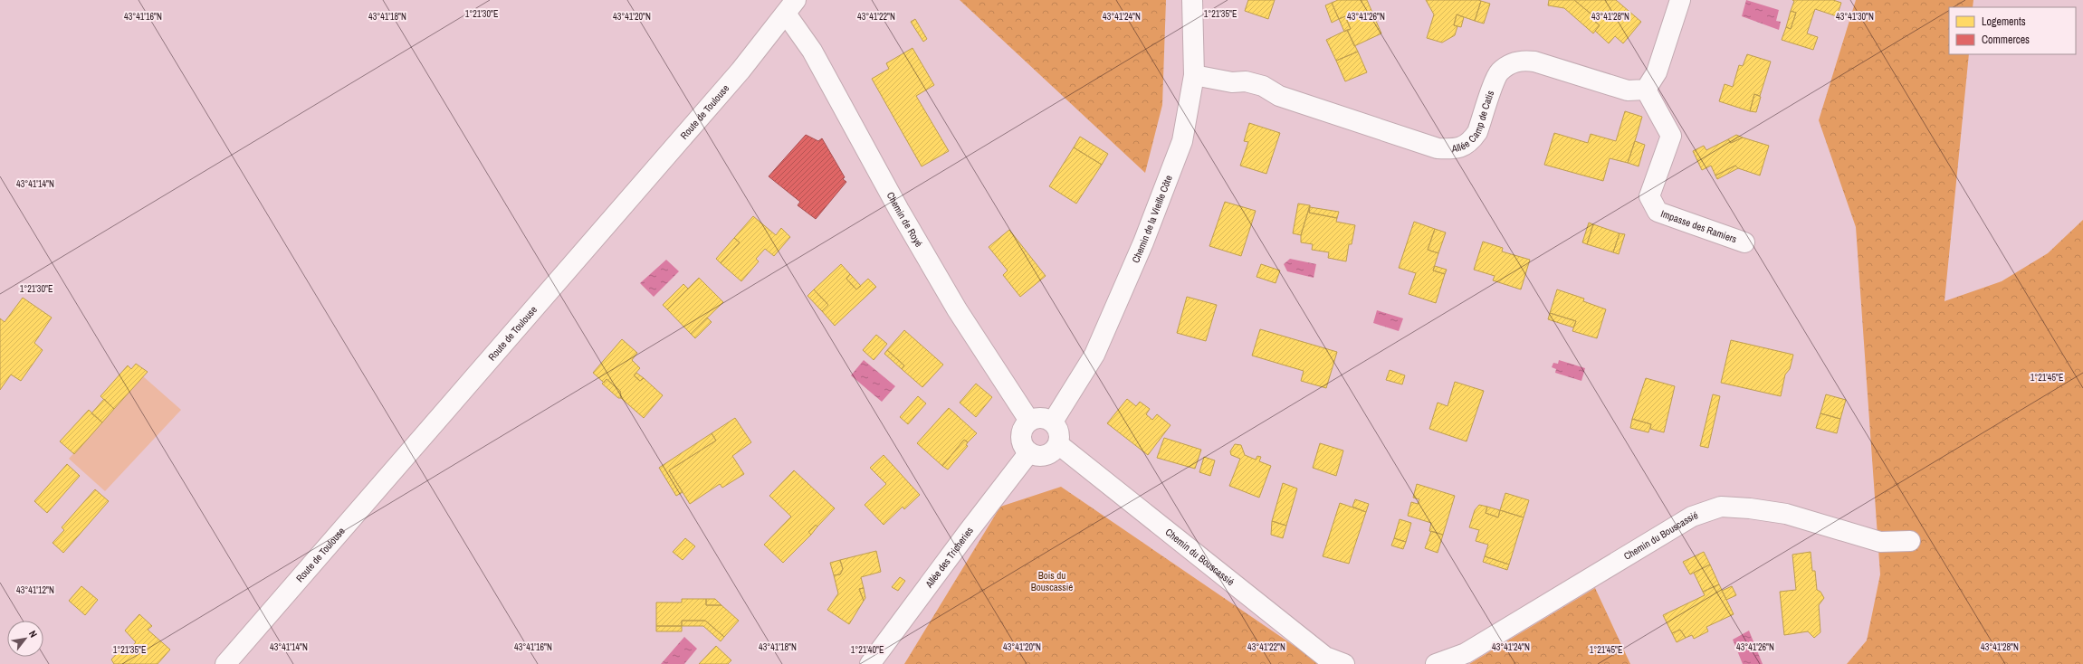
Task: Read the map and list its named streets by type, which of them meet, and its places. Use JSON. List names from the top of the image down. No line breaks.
{"streets":{"street":["Route de Toulouse","Allée Camp de Catis","Chemin de Royé","Chemin de la Vieille Côte","Impasse des Ramiers","Chemin du Bouscassié","Allée des Tricheries"]},"crossings":[["Route de Toulouse","Chemin de Royé"],["Allée Camp de Catis","Chemin de la Vieille Côte"],["Allée Camp de Catis","Impasse des Ramiers"],["Chemin de Royé","Chemin de la Vieille Côte"],["Chemin de Royé","Chemin du Bouscassié"],["Chemin de Royé","Allée des Tricheries"],["Chemin de la Vieille Côte","Chemin du Bouscassié"],["Chemin de la Vieille Côte","Allée des Tricheries"],["Chemin du Bouscassié","Allée des Tricheries"]],"parks":["Bois du Bouscassié"],"legend":["Logements","Commerces"],"north":"top right","coordinates":["1°21'30\"E","1°21'35\"E","43°41'16\"N","43°41'18\"N","43°41'20\"N","43°41'22\"N","43°41'24\"N","43°41'26\"N","43°41'28\"N","43°41'30\"N","43°41'14\"N","1°21'45\"E","43°41'12\"N","1°21'40\"E"]}
